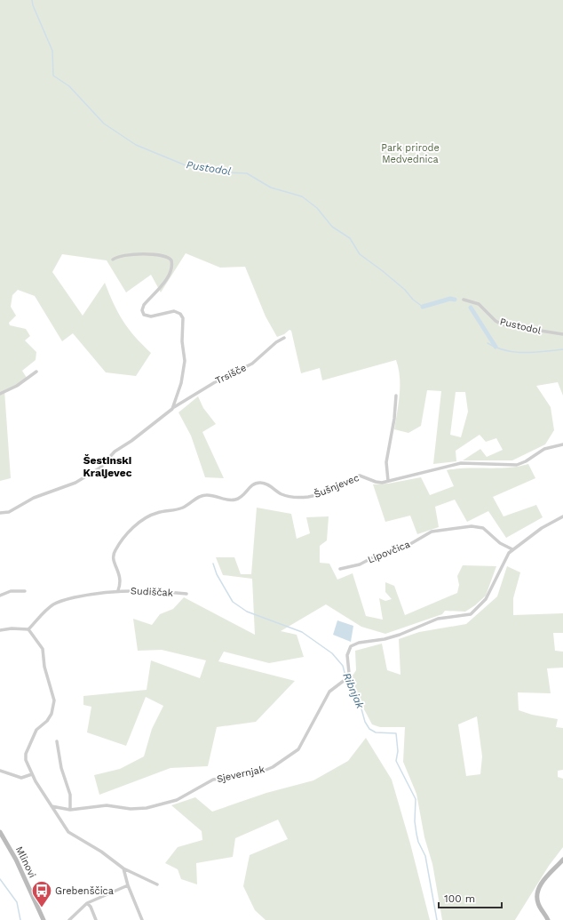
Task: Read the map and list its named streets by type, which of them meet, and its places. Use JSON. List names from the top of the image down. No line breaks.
{"streets":{"main road":["Mlinovi"],"street":["Pustodol","Trsišče","Šušnjevec","Lipovčica","Sudiščak","Sjevernjak"]},"crossings":[["Šušnjevec","Sudiščak"],["Lipovčica","Sjevernjak"]],"districts":["Šestinski Kraljevec"],"water":["Pustodol","Ribnjak"],"parks":["Park prirode Medvednica"],"places":{"bus stop":["Grebenščica"]},"scale_bar":"100 m"}
